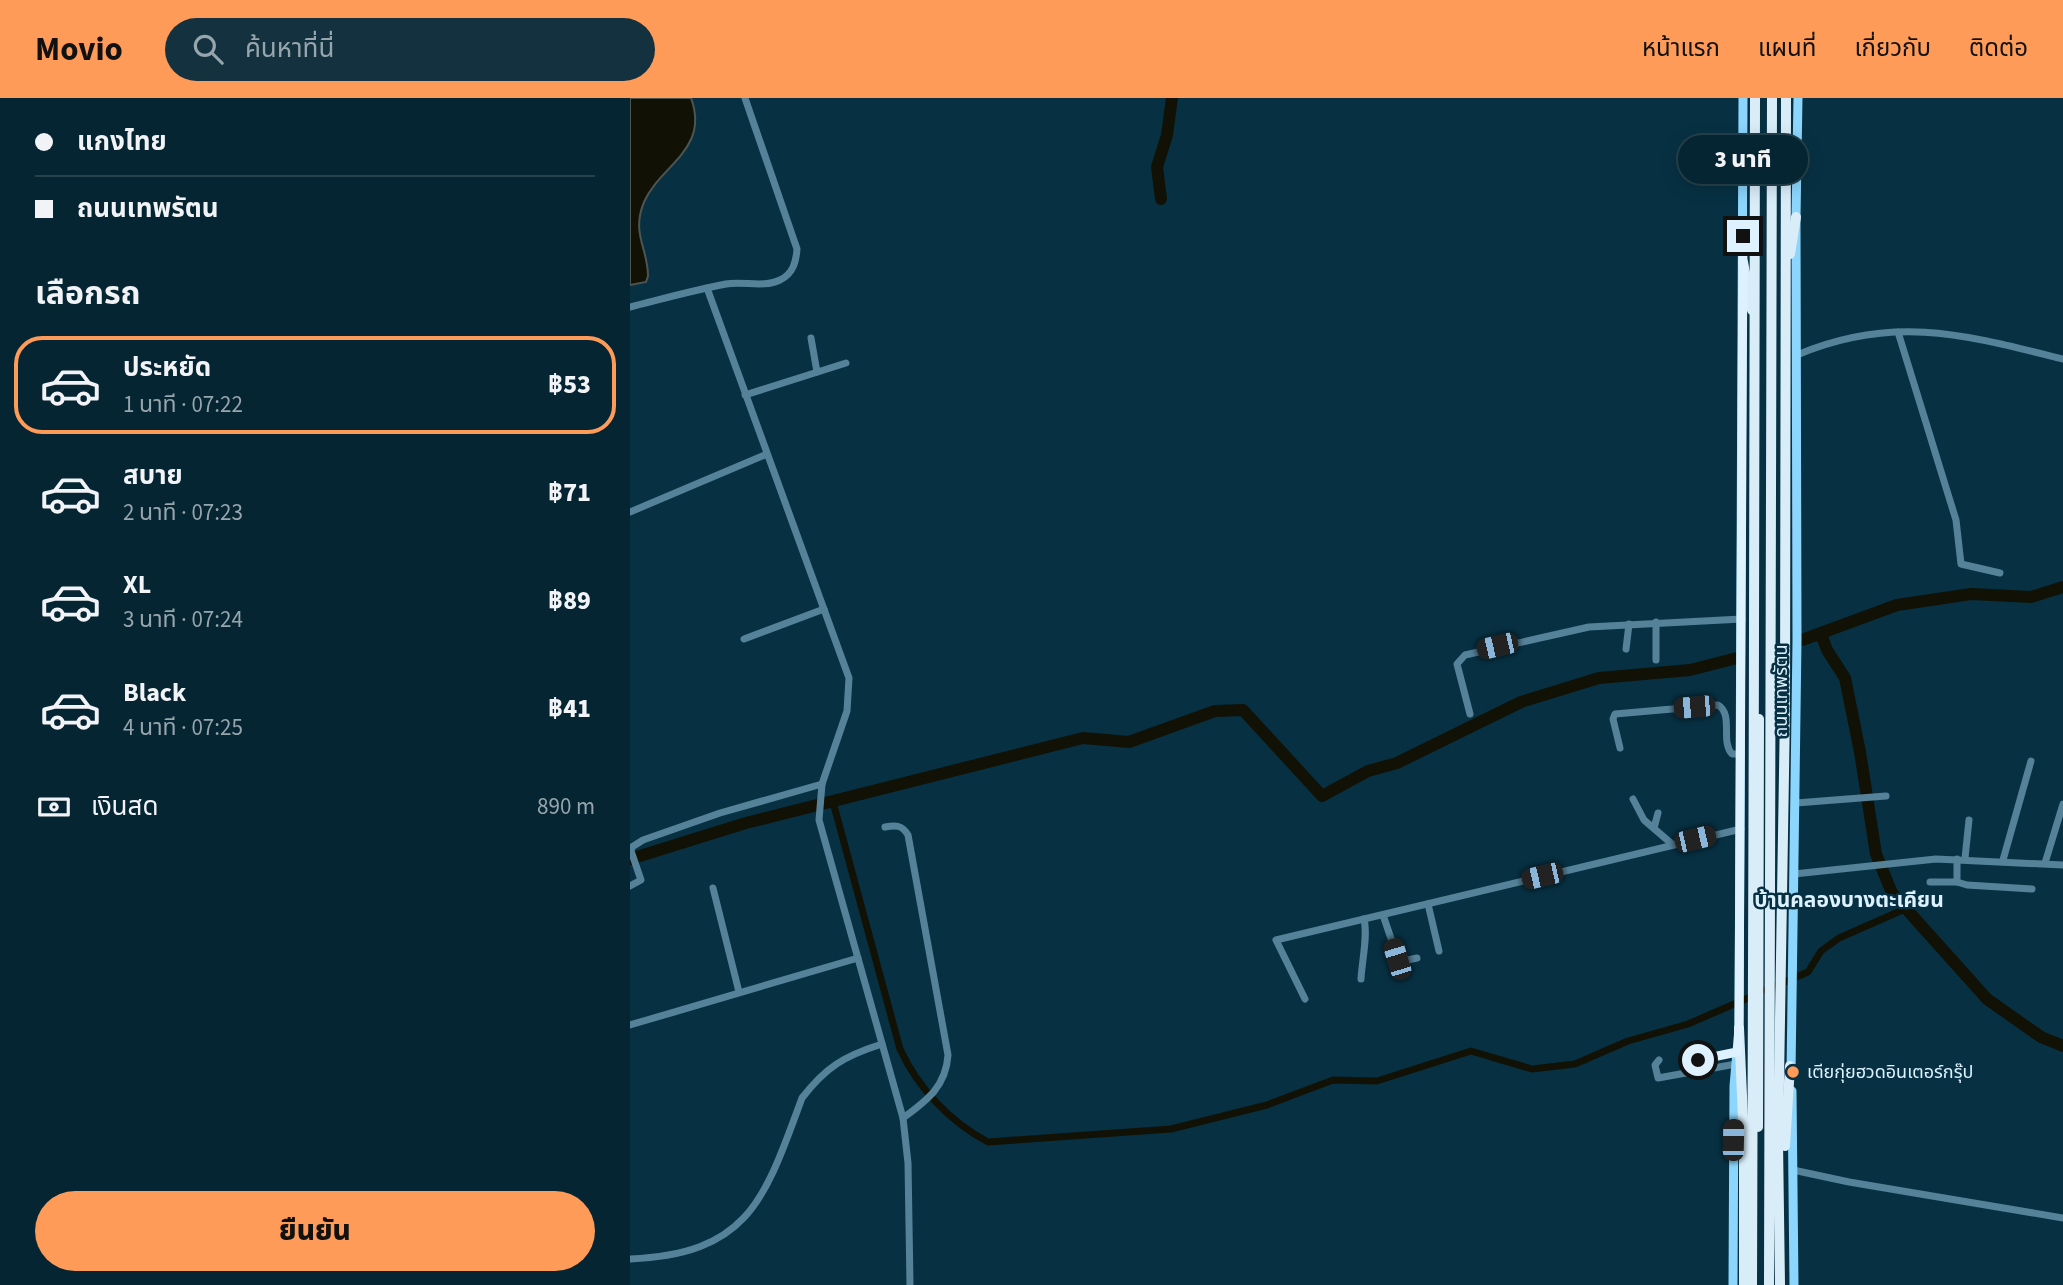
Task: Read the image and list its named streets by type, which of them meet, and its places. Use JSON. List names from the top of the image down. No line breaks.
{"streets":{"highway":["ถนนเทพรัตน"]},"districts":["บ้านคลองบางตะเคียน"],"places":["เตียกุ่ยฮวดอินเตอร์กรุ๊ป"],"page":{"header":"Movio","search":"ค้นหาที่นี่","nav":["หน้าแรก","แผนที่","เกี่ยวกับ","ติดต่อ"],"banner":["แกงไทย","ถนนเทพรัตน"],"bubble":"3 นาที","heading":"เลือกรถ","list":[{"name":"ประหยัด","note":"1 นาที · 07:22","value":"฿53"},{"name":"สบาย","note":"2 นาที · 07:23","value":"฿71"},{"name":"XL","note":"3 นาที · 07:24","value":"฿89"},{"name":"Black","note":"4 นาที · 07:25","value":"฿41"}],"pay":["เงินสด","890 m"],"buttons":"ยืนยัน"}}
